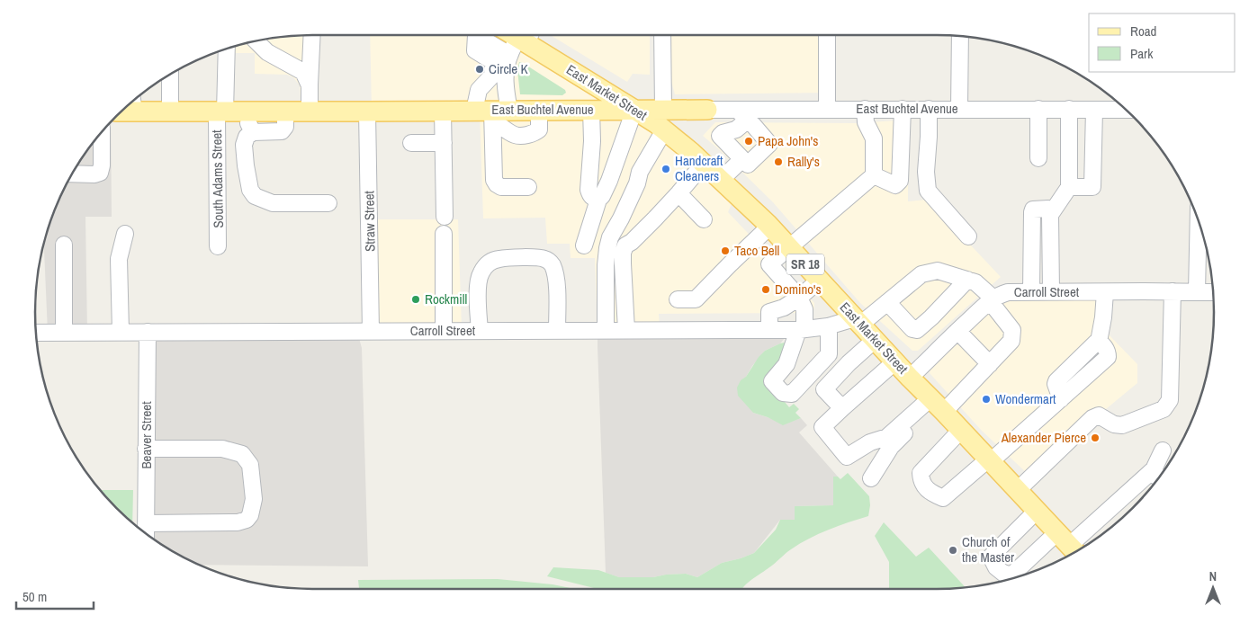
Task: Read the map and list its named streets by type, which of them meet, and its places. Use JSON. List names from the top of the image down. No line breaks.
{"streets":{"main road":["East Market Street","East Buchtel Avenue","SR 18"],"street":["South Adams Street","Straw Street","Carroll Street","Beaver Street"]},"crossings":[["East Market Street","East Buchtel Avenue"],["East Market Street","Carroll Street"],["East Buchtel Avenue","South Adams Street"],["East Buchtel Avenue","Straw Street"],["Straw Street","Carroll Street"],["Carroll Street","Beaver Street"]],"places":["Circle K","Papa John's","Rally's","Handcraft Cleaners","Taco Bell","Domino's","Rockmill","Wondermart","Alexander Pierce","Church of the Master"],"legend":["Road","Park"],"scale_bar":"50 m","north":"top"}
